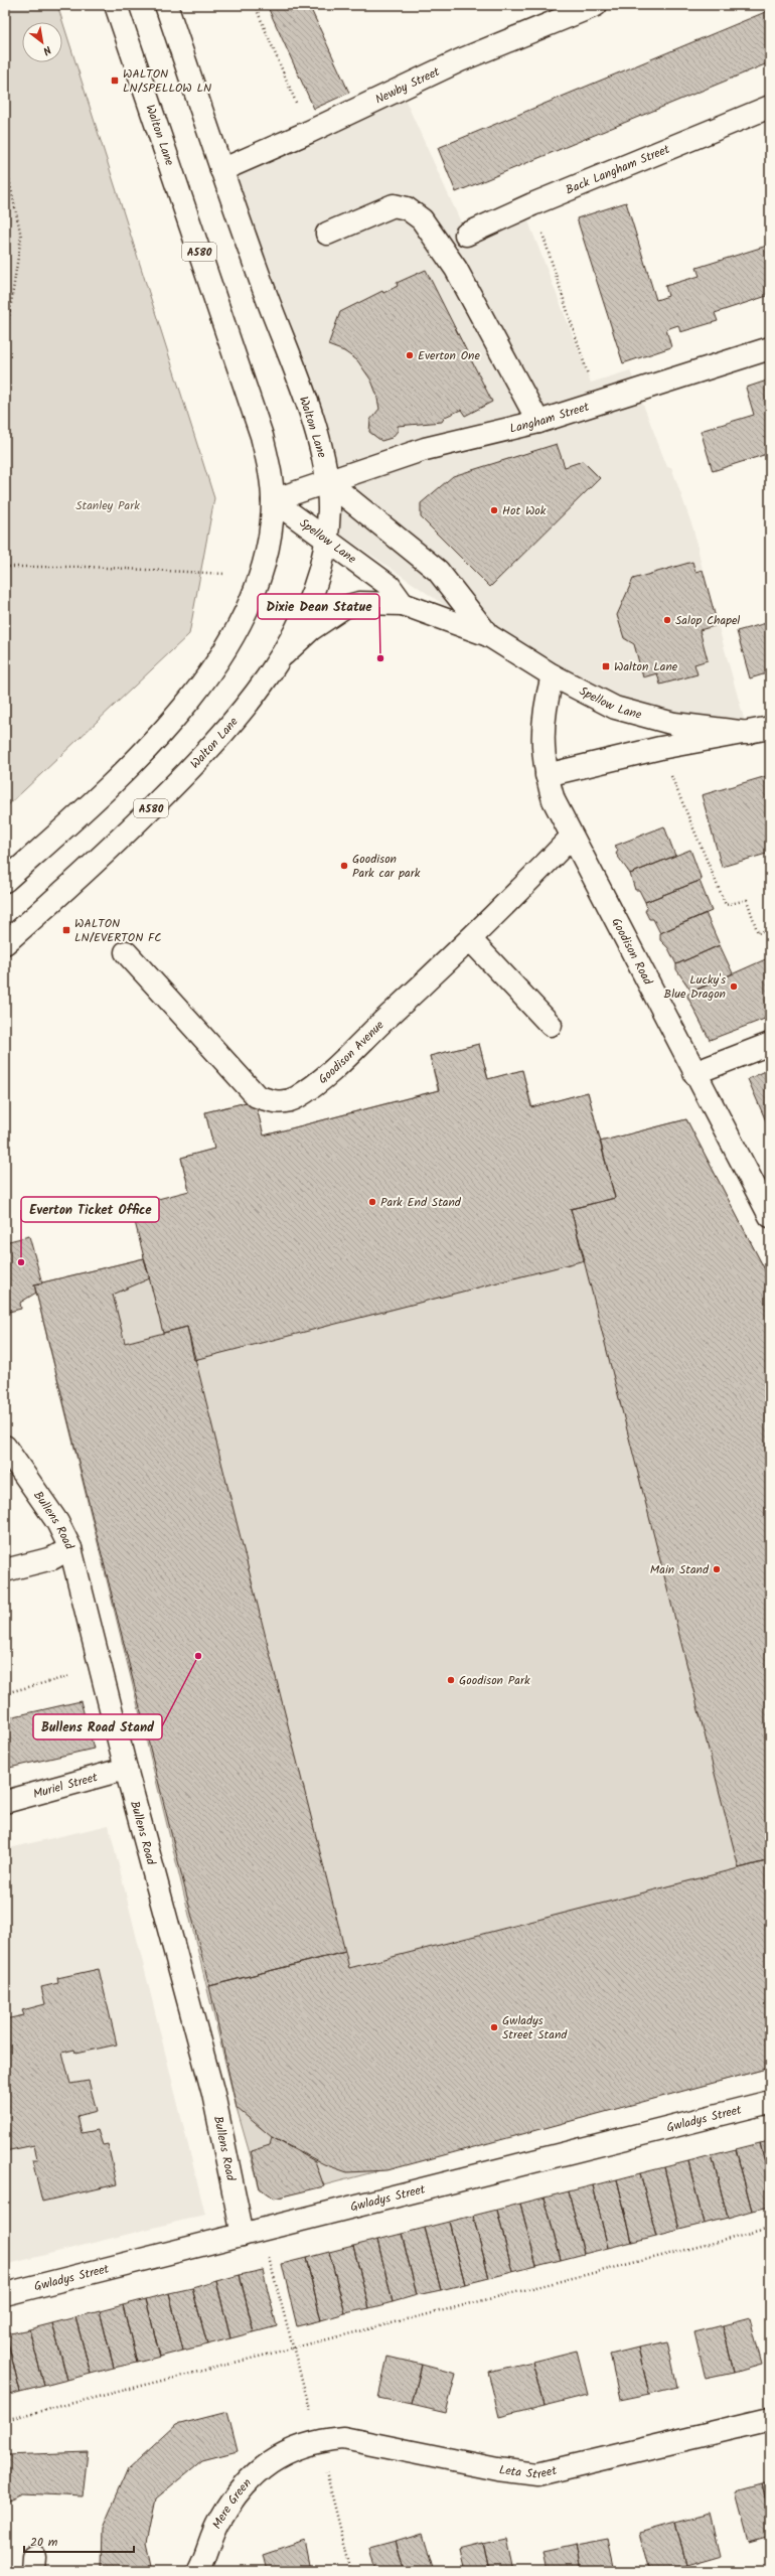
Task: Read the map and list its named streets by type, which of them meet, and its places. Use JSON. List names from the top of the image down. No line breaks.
{"streets":{"main road":["Newby Street","Walton Lane","Back Langham Street","A580","Langham Street","Spellow Lane","Goodison Road","Goodison Avenue","Bullens Road","Muriel Street","Gwladys Street","Leta Street","Mere Green"]},"crossings":[["Newby Street","Walton Lane"],["Walton Lane","Langham Street"],["Walton Lane","Spellow Lane"],["Langham Street","Spellow Lane"],["Spellow Lane","Goodison Road"],["Goodison Road","Goodison Avenue"],["Bullens Road","Muriel Street"],["Bullens Road","Gwladys Street"],["Leta Street","Mere Green"]],"parks":["Stanley Park"],"places":{"transit":["WALTON LN/SPELLOW LN","Walton Lane","WALTON LN/EVERTON FC"],"other":["Everton One","Hot Wok","Salop Chapel","Dixie Dean Statue","Goodison Park car park","Lucky's Blue Dragon","Park End Stand","Everton Ticket Office","Main Stand","Bullens Road Stand","Goodison Park","Gwladys Street Stand"]},"scale_bar":"20 m","north":"bottom right"}
